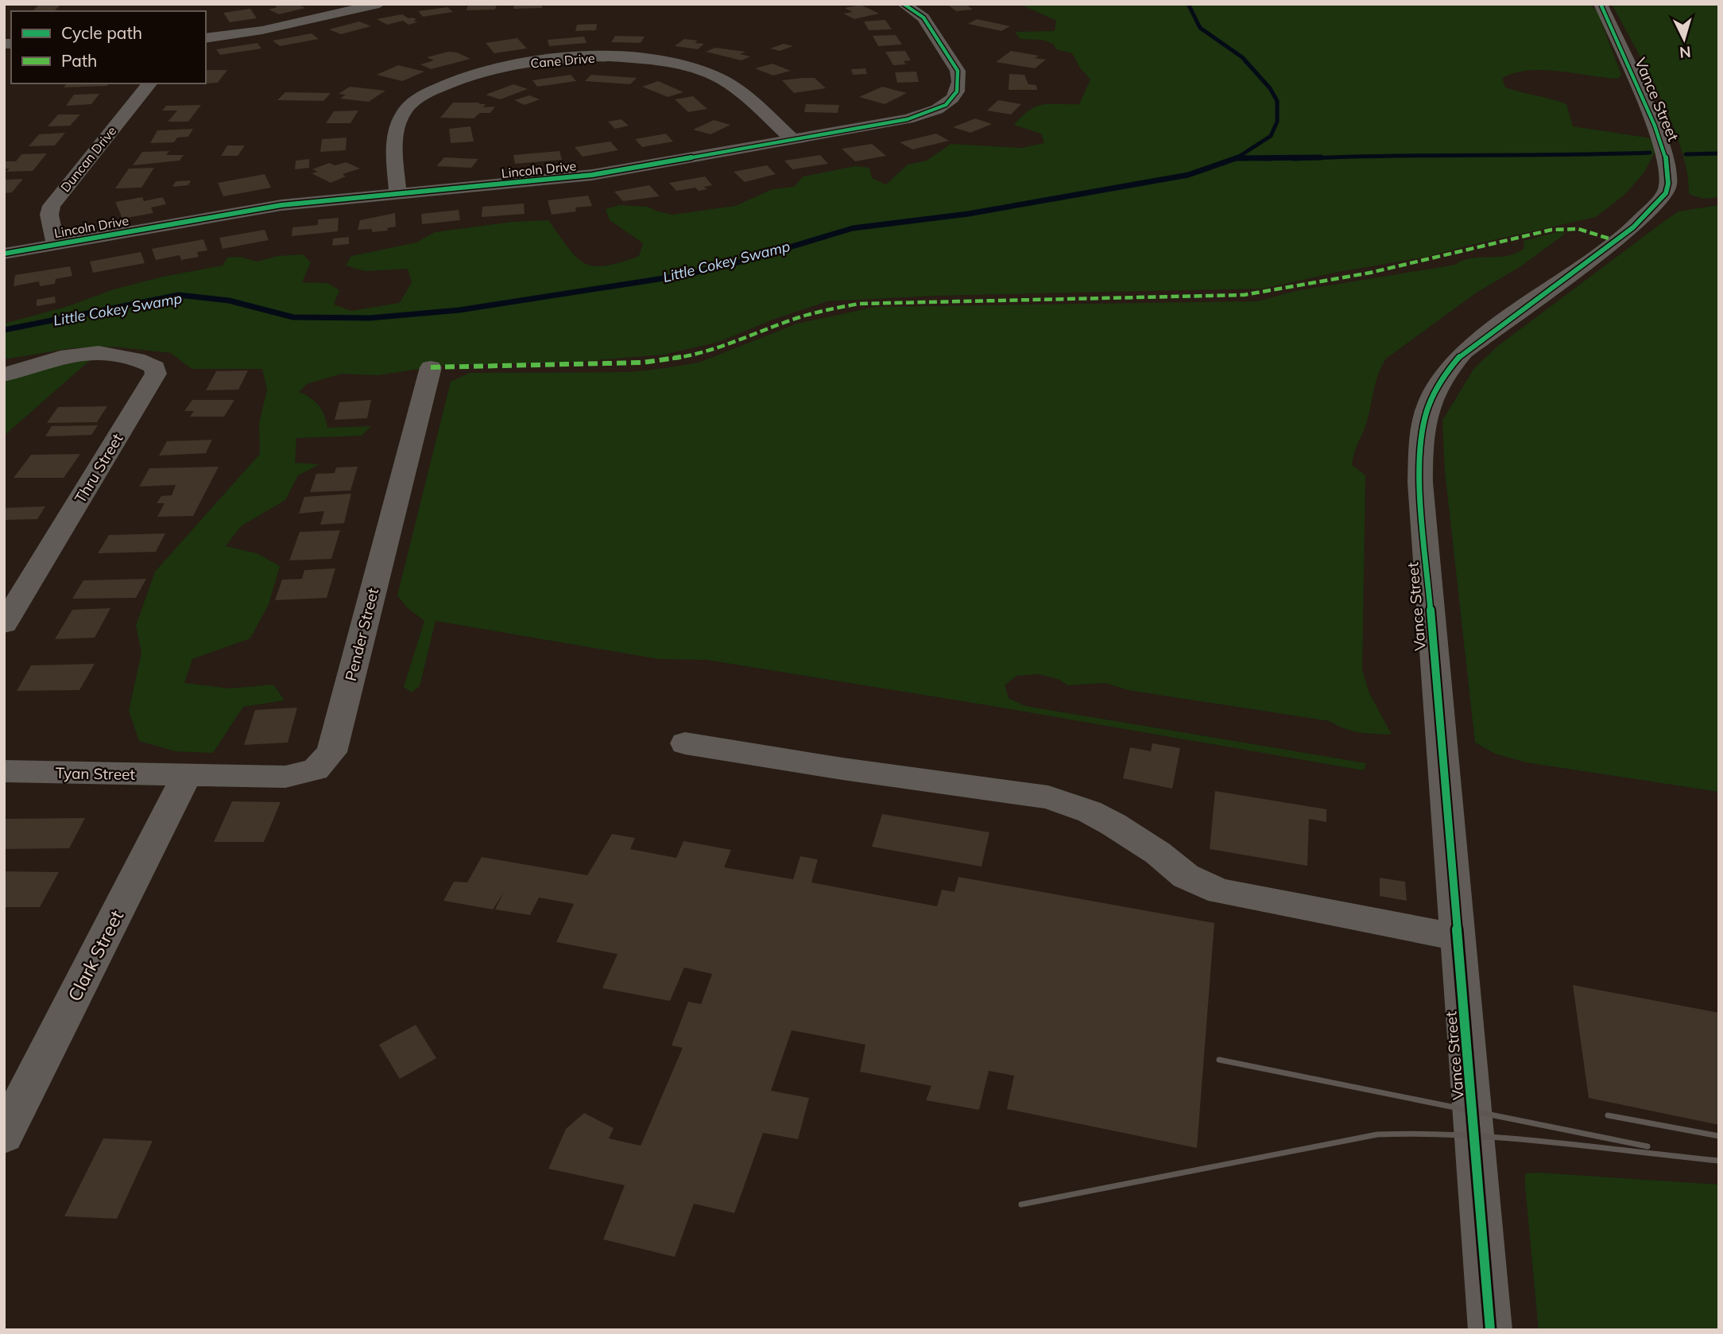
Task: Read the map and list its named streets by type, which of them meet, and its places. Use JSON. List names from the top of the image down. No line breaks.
{"streets":{"street":["Cane Drive","Vance Street","Duncan Drive","Lincoln Drive","Thru Street","Pender Street","Tyan Street","Clark Street"]},"crossings":[["Cane Drive","Lincoln Drive"],["Duncan Drive","Lincoln Drive"],["Pender Street","Tyan Street"],["Pender Street","Clark Street"],["Tyan Street","Clark Street"]],"water":["Little Cokey Swamp"],"legend":["Cycle path","Path"],"north":"bottom"}
